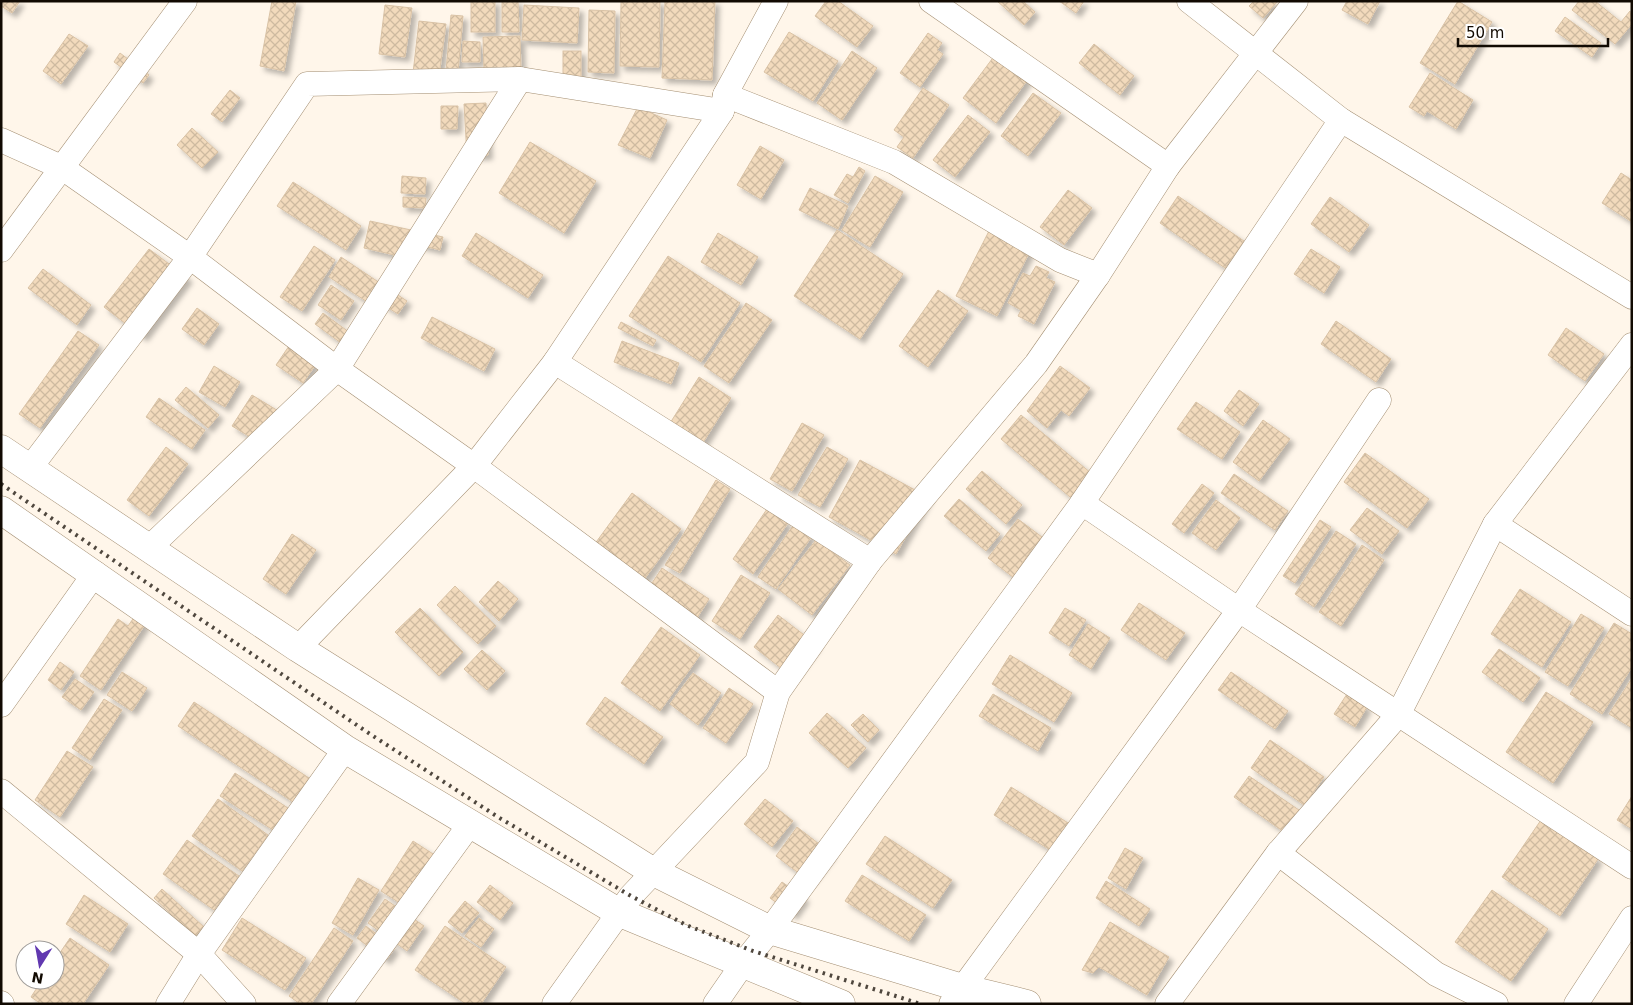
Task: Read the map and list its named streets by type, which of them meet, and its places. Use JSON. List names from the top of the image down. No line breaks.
{"scale_bar":"50 m","north":"bottom"}
